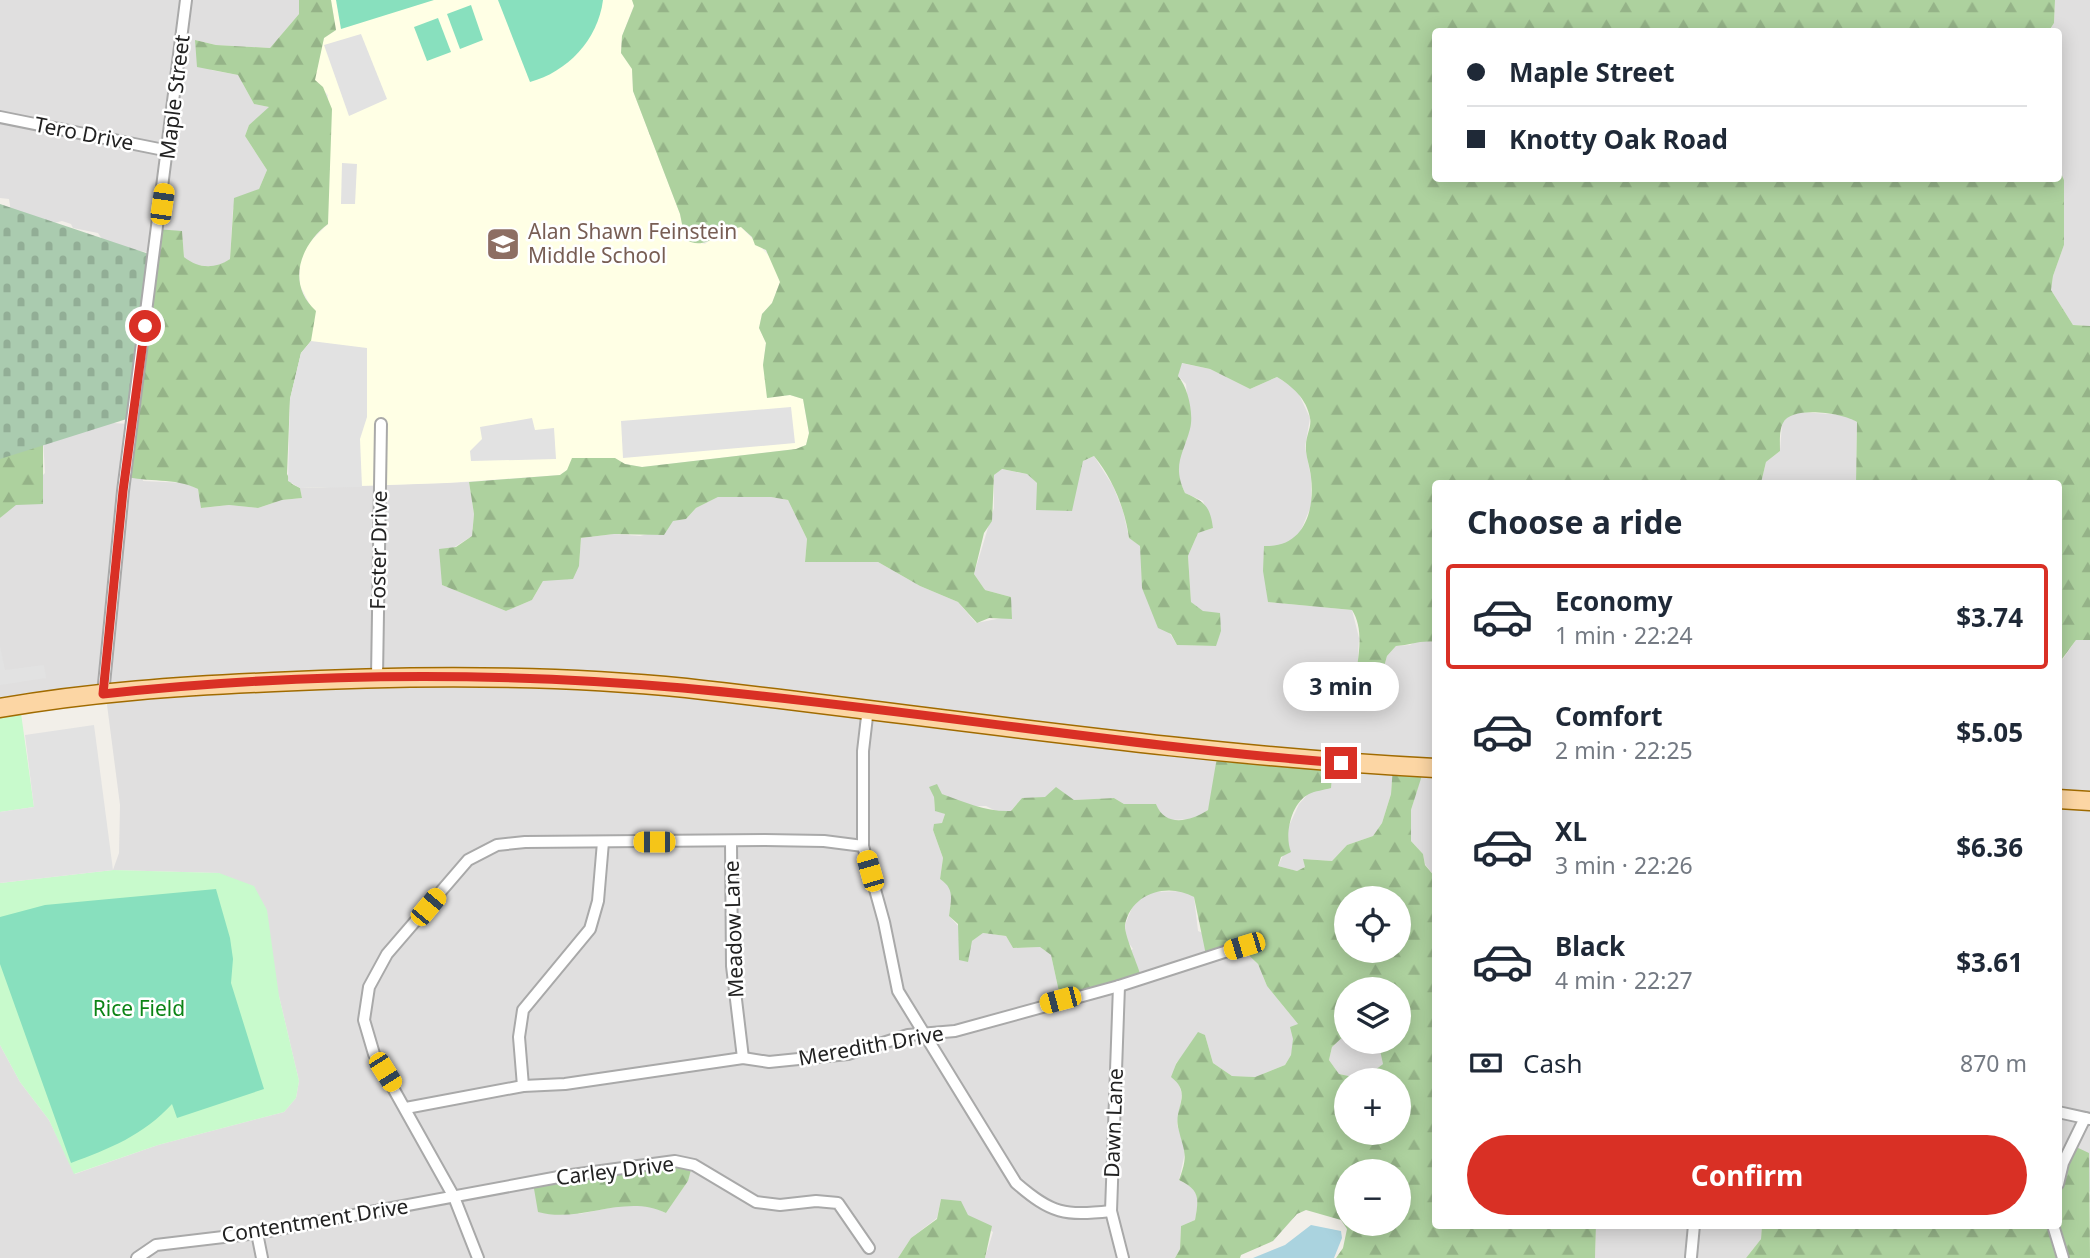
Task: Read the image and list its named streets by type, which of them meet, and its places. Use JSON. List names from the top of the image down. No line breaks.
{"streets":{"street":["Maple Street","Tero Drive","Foster Drive","Meadow Lane","Meredith Drive","Dawn Lane","Carley Drive","Contentment Drive"]},"crossings":[["Maple Street","Tero Drive"],["Meadow Lane","Meredith Drive"],["Meredith Drive","Dawn Lane"],["Carley Drive","Contentment Drive"]],"parks":["Rice Field"],"places":{"school or university":["Alan Shawn Feinstein Middle School"]},"page":{"banner":["Maple Street","Knotty Oak Road"],"heading":"Choose a ride","list":[{"name":"Economy","note":"1 min · 22:24","value":"$3.74"},{"name":"Comfort","note":"2 min · 22:25","value":"$5.05"},{"name":"XL","note":"3 min · 22:26","value":"$6.36"},{"name":"Black","note":"4 min · 22:27","value":"$3.61"}],"bubble":"3 min","map_buttons":["+","−"],"pay":["Cash","870 m"],"buttons":"Confirm"}}
